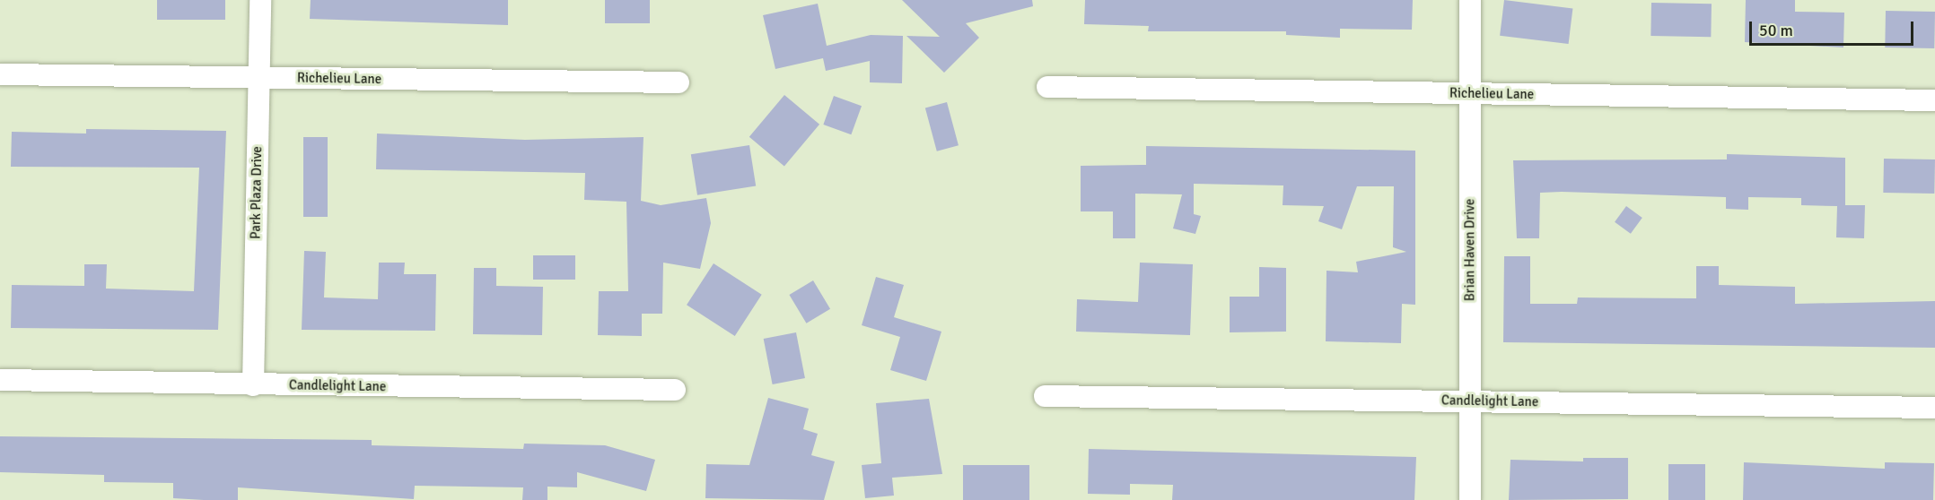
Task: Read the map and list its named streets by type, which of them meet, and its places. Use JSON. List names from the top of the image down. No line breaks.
{"streets":{"street":["Richelieu Lane","Park Plaza Drive","Brian Haven Drive","Candlelight Lane"]},"crossings":[["Richelieu Lane","Park Plaza Drive"],["Richelieu Lane","Brian Haven Drive"],["Park Plaza Drive","Candlelight Lane"],["Brian Haven Drive","Candlelight Lane"]],"scale_bar":"50 m"}
